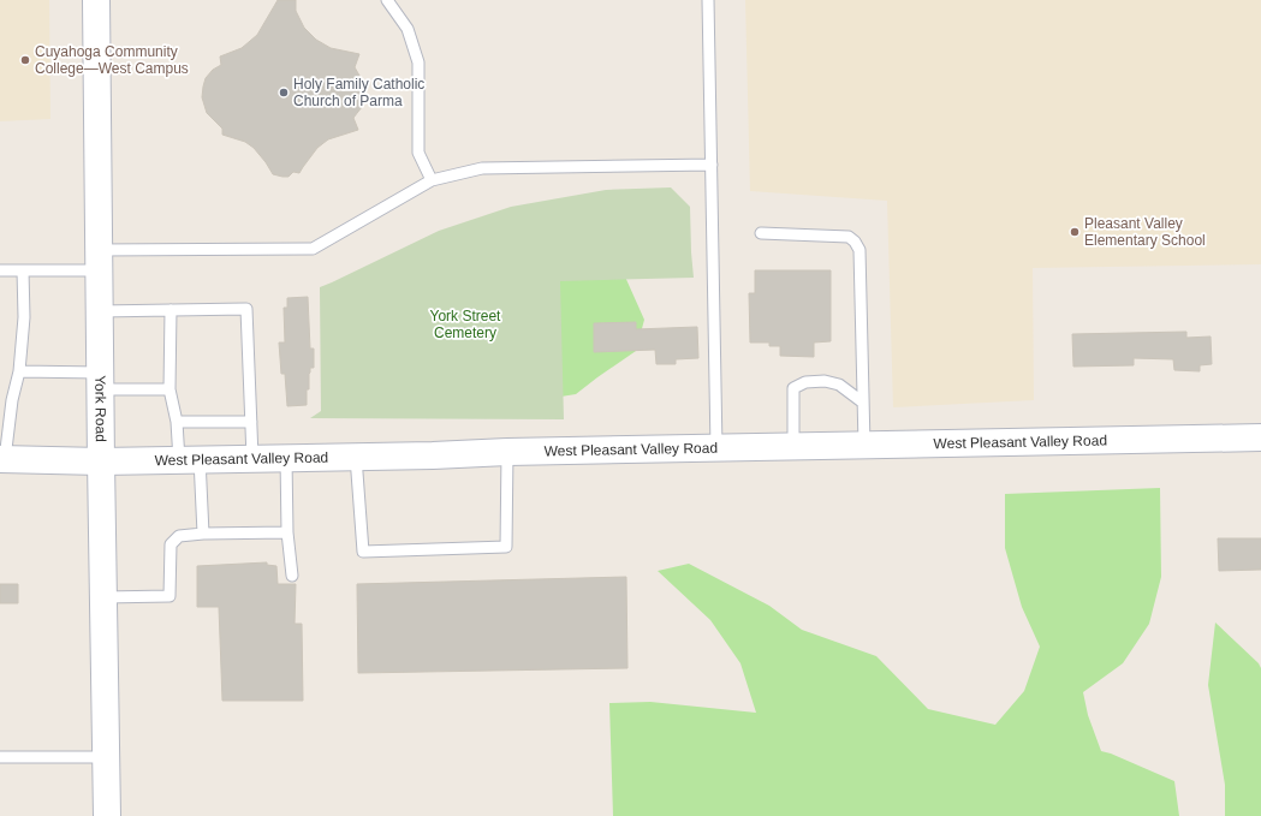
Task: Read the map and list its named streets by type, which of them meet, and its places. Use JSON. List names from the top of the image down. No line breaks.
{"streets":{"main road":["York Road","West Pleasant Valley Road"]},"crossings":[["York Road","West Pleasant Valley Road"]],"parks":["York Street Cemetery"],"places":["Cuyahoga Community College—West Campus","Holy Family Catholic Church of Parma","Pleasant Valley Elementary School"]}
